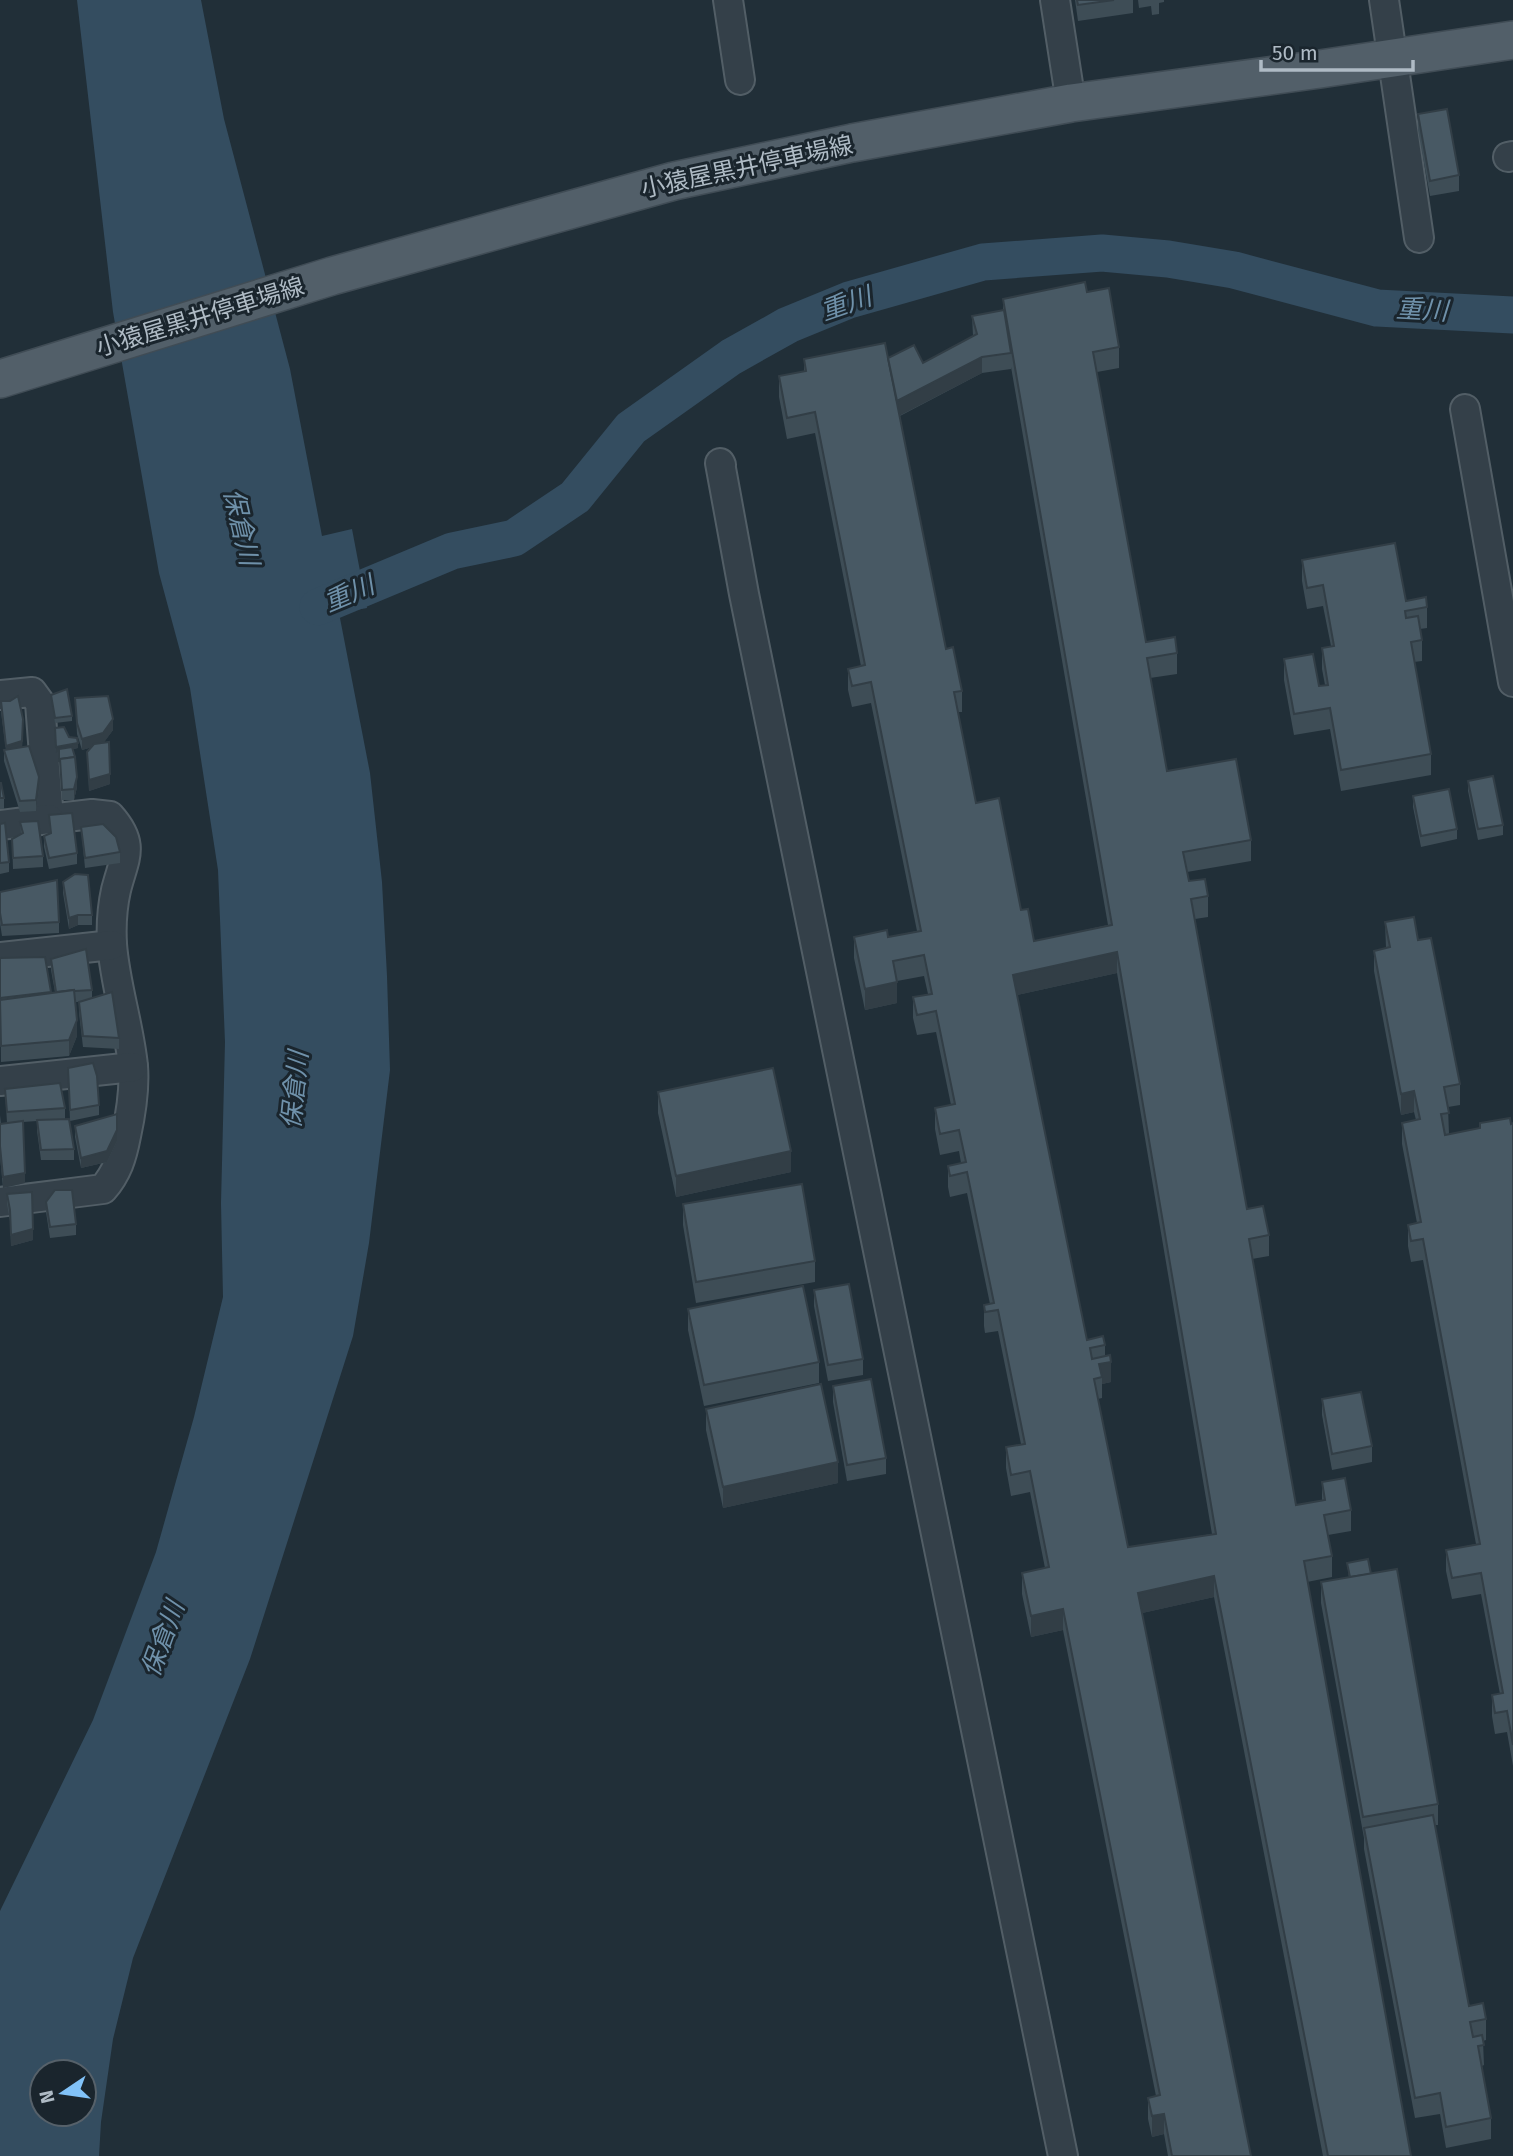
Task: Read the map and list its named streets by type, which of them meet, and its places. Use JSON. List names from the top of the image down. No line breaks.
{"streets":{"main road":["小猿屋黒井停車場線"]},"water":["重川","保倉川"],"scale_bar":"50 m","north":"left"}
